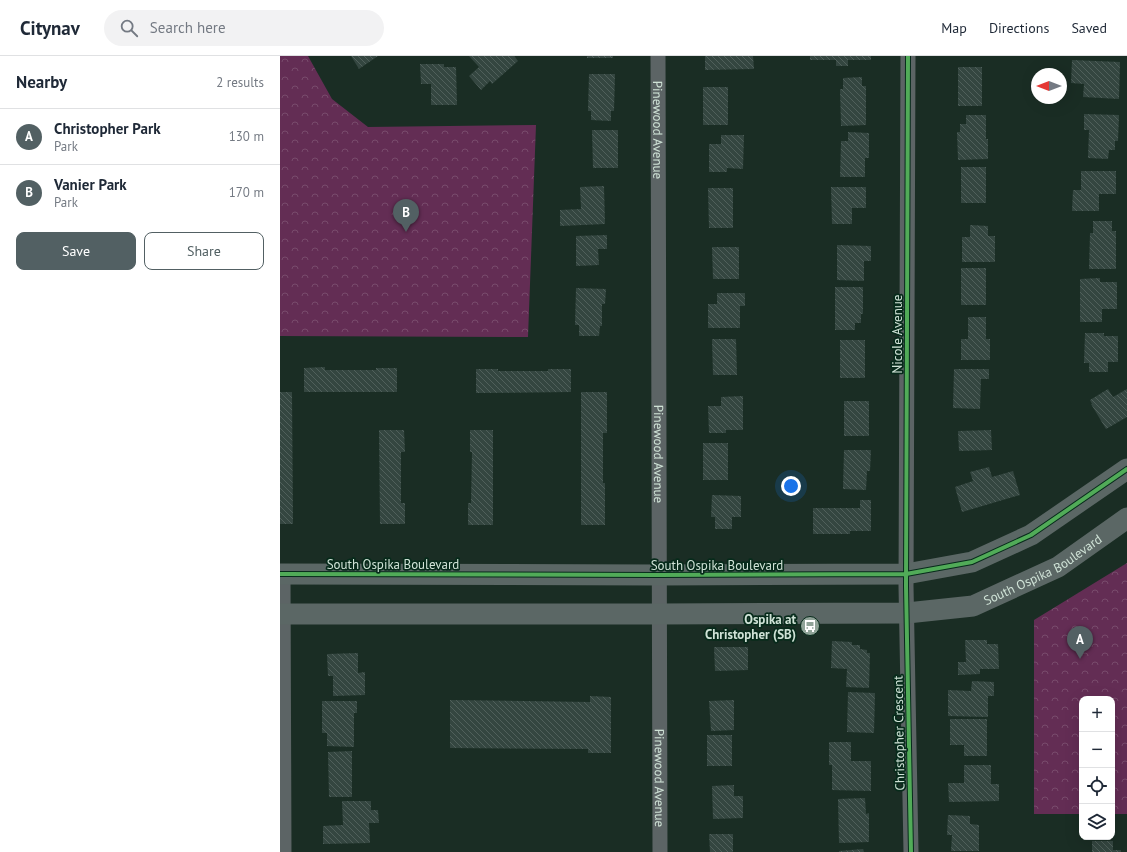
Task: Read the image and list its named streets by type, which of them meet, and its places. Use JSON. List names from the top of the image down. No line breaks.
{"streets":{"main road":["South Ospika Boulevard"],"street":["Pinewood Avenue","Nicole Avenue","Christopher Crescent"]},"crossings":[["Pinewood Avenue","South Ospika Boulevard"],["Nicole Avenue","South Ospika Boulevard"],["Nicole Avenue","Christopher Crescent"],["South Ospika Boulevard","Christopher Crescent"]],"places":{"bus stop":["Ospika at Christopher (SB)"]},"north":"left","page":{"header":"Citynav","search":"Search here","nav":["Map","Directions","Saved"],"heading":["Nearby","2 results"],"list":[{"mark":"A","name":"Christopher Park","note":"Park","value":"130 m"},{"mark":"B","name":"Vanier Park","note":"Park","value":"170 m"}],"pins":["B","A"],"buttons":["Save","Share"],"map_buttons":["+","−"]}}
